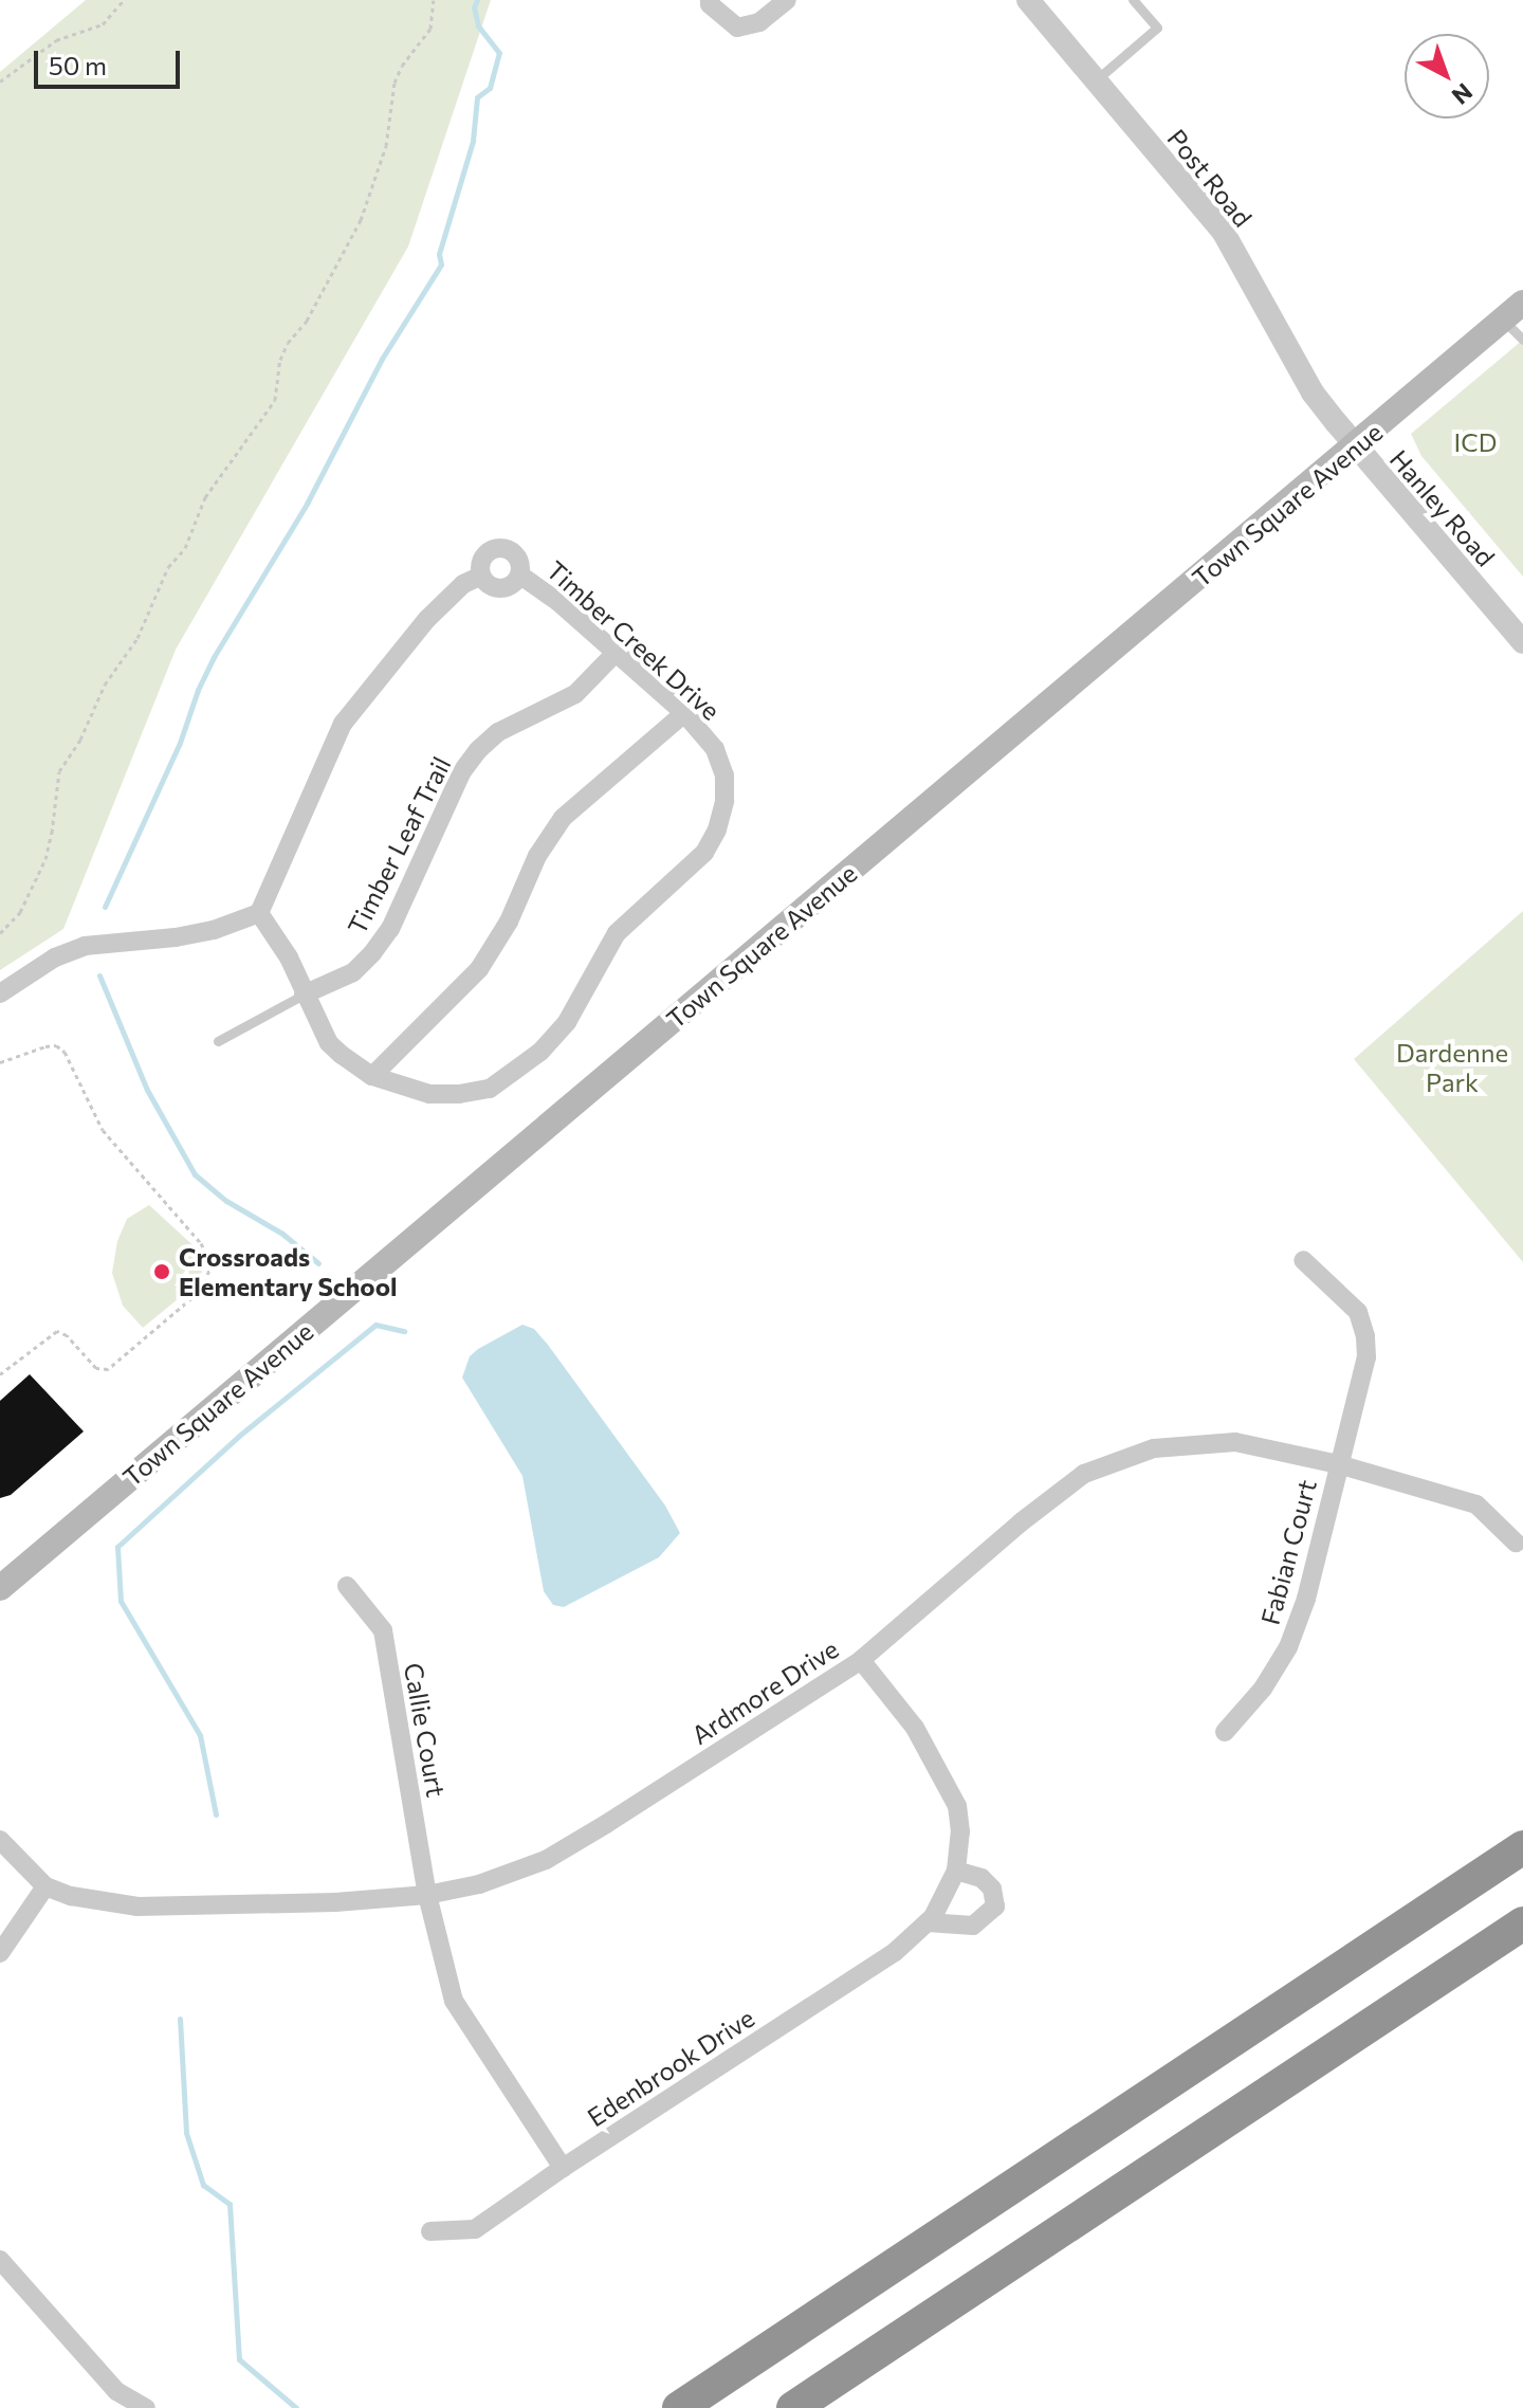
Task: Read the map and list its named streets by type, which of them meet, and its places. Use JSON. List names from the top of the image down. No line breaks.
{"streets":{"main road":["Town Square Avenue"],"street":["Post Road","Hanley Road","Timber Creek Drive","Timber Leaf Trail","Fabian Court","Ardmore Drive","Callie Court","Edenbrook Drive"]},"crossings":[["Post Road","Town Square Avenue"],["Post Road","Hanley Road"],["Town Square Avenue","Hanley Road"],["Timber Creek Drive","Timber Leaf Trail"],["Fabian Court","Ardmore Drive"],["Ardmore Drive","Callie Court"],["Ardmore Drive","Edenbrook Drive"],["Callie Court","Edenbrook Drive"]],"parks":["ICD","Dardenne Park"],"places":["Crossroads Elementary School"],"scale_bar":"50 m","north":"bottom right"}
